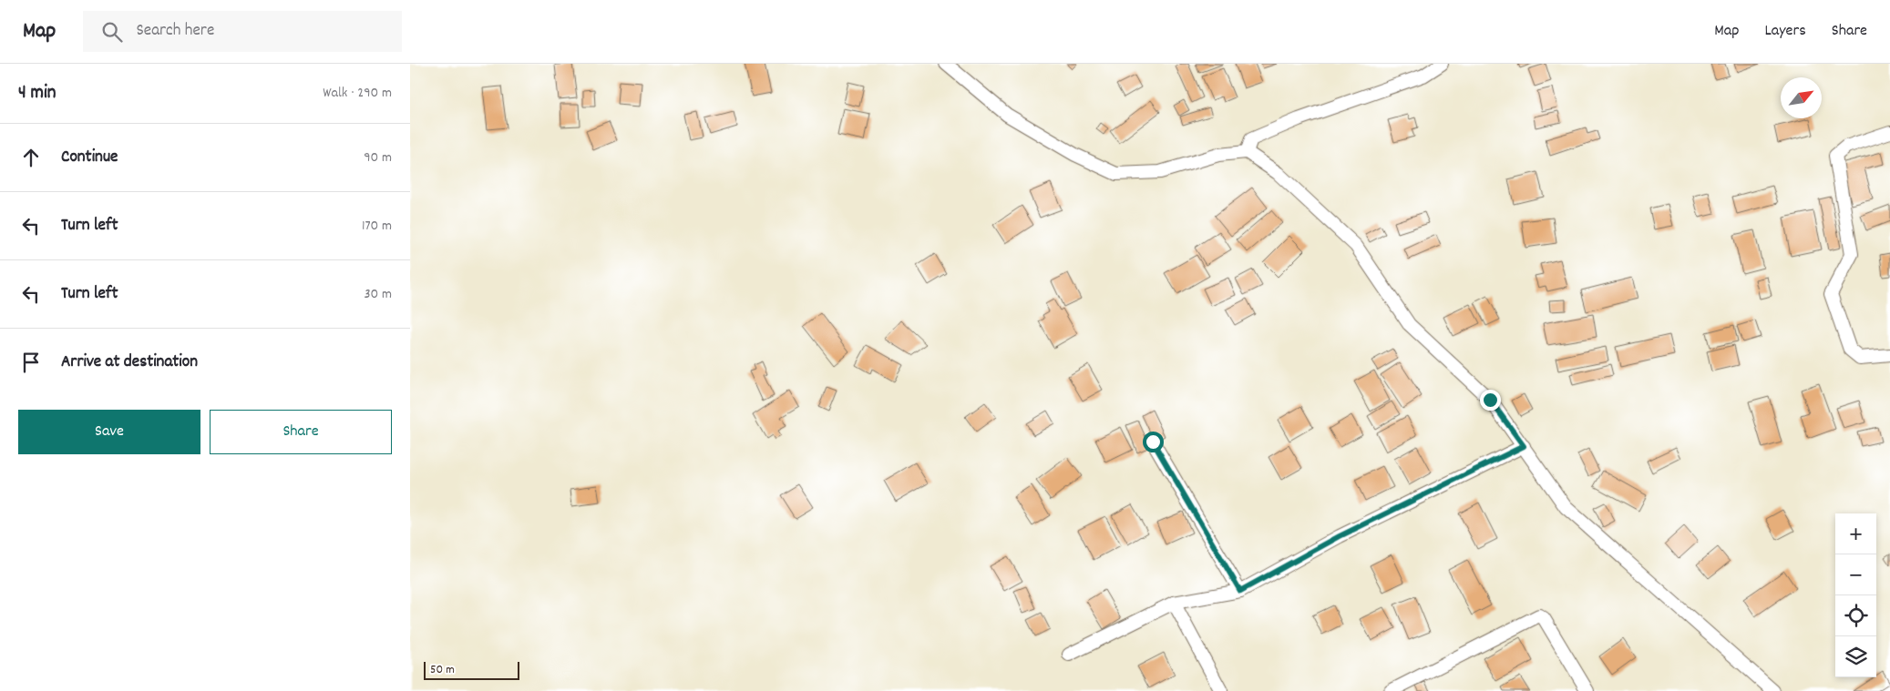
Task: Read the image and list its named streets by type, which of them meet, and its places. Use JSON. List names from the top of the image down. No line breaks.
{"scale_bar":"50 m","north":"top right","page":{"header":"Map","search":"Search here","nav":["Map","Layers","Share"],"heading":["4 min","Walk · 290 m"],"list":[["Continue","90 m"],["Turn left","170 m"],["Turn left","30 m"],"Arrive at destination"],"buttons":["Save","Share"],"map_buttons":["+","−"],"scale":"50 m"}}
